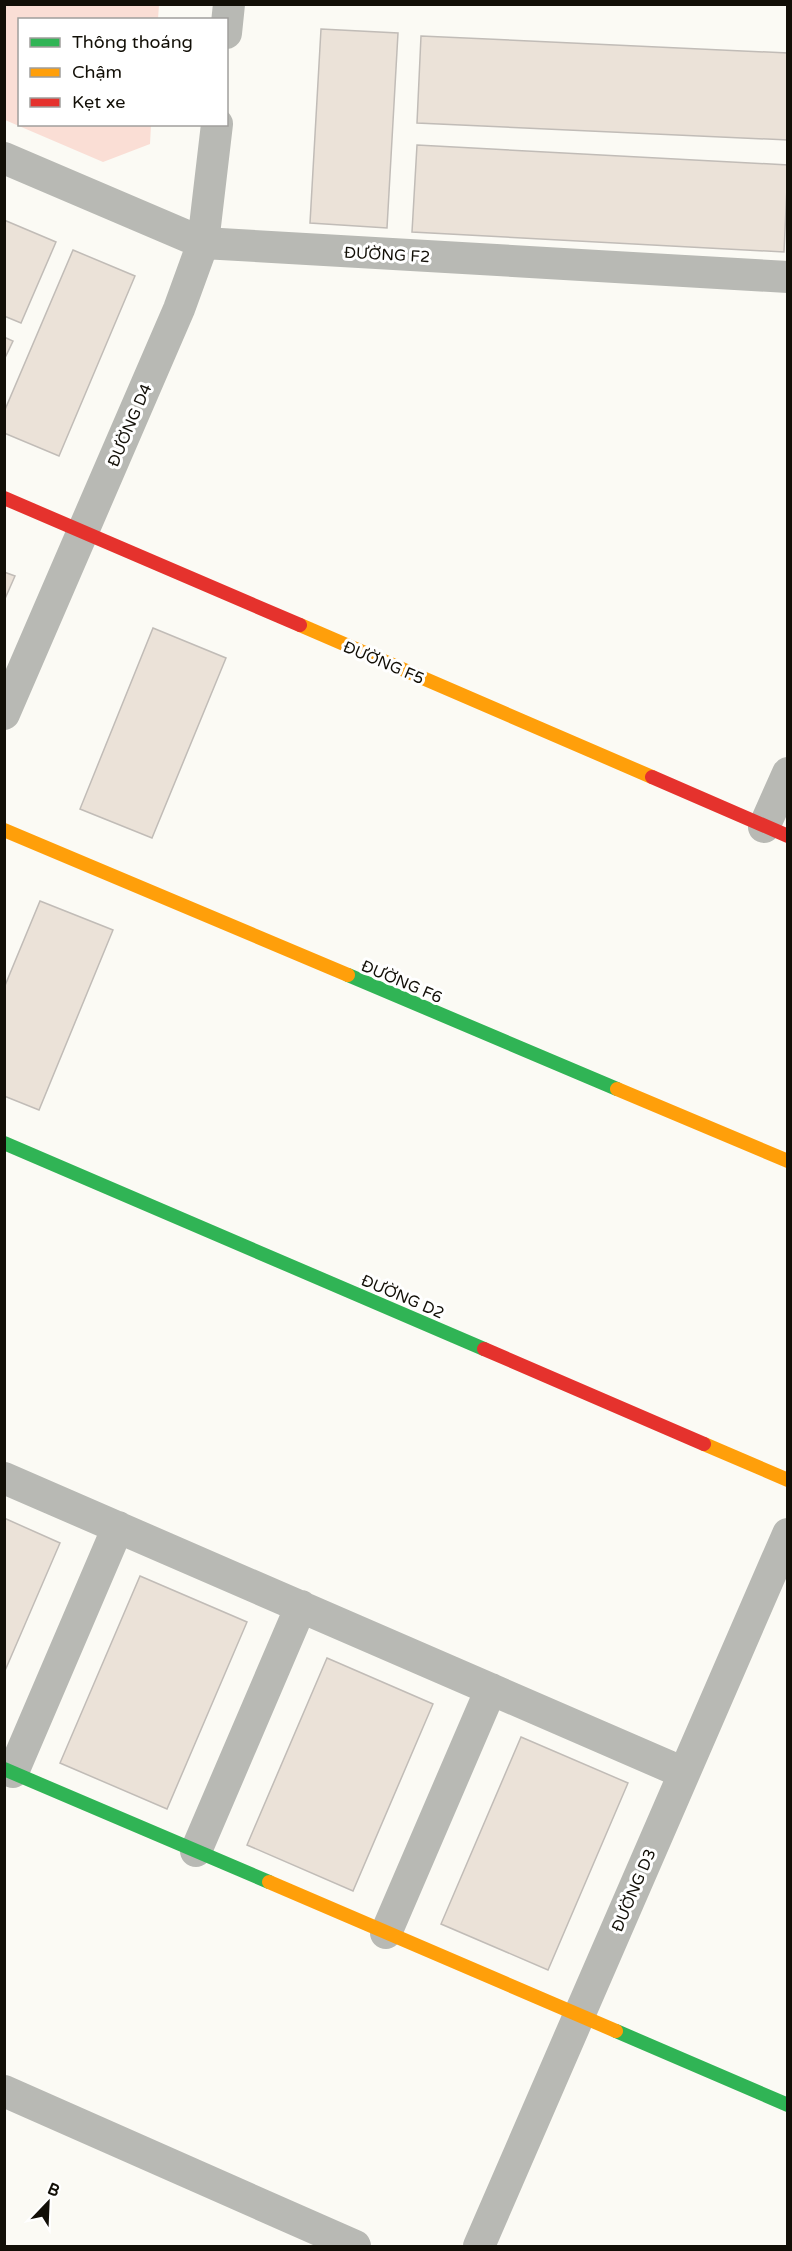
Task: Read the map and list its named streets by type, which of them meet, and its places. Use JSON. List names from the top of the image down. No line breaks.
{"streets":{"street":["ĐƯỜNG F2","ĐƯỜNG D4","ĐƯỜNG F5","ĐƯỜNG F6","ĐƯỜNG D2","ĐƯỜNG D3"]},"crossings":[["ĐƯỜNG F2","ĐƯỜNG D4"],["ĐƯỜNG D4","ĐƯỜNG F5"]],"legend":["Thông thoáng","Chậm","Kẹt xe"],"north":"top right"}
